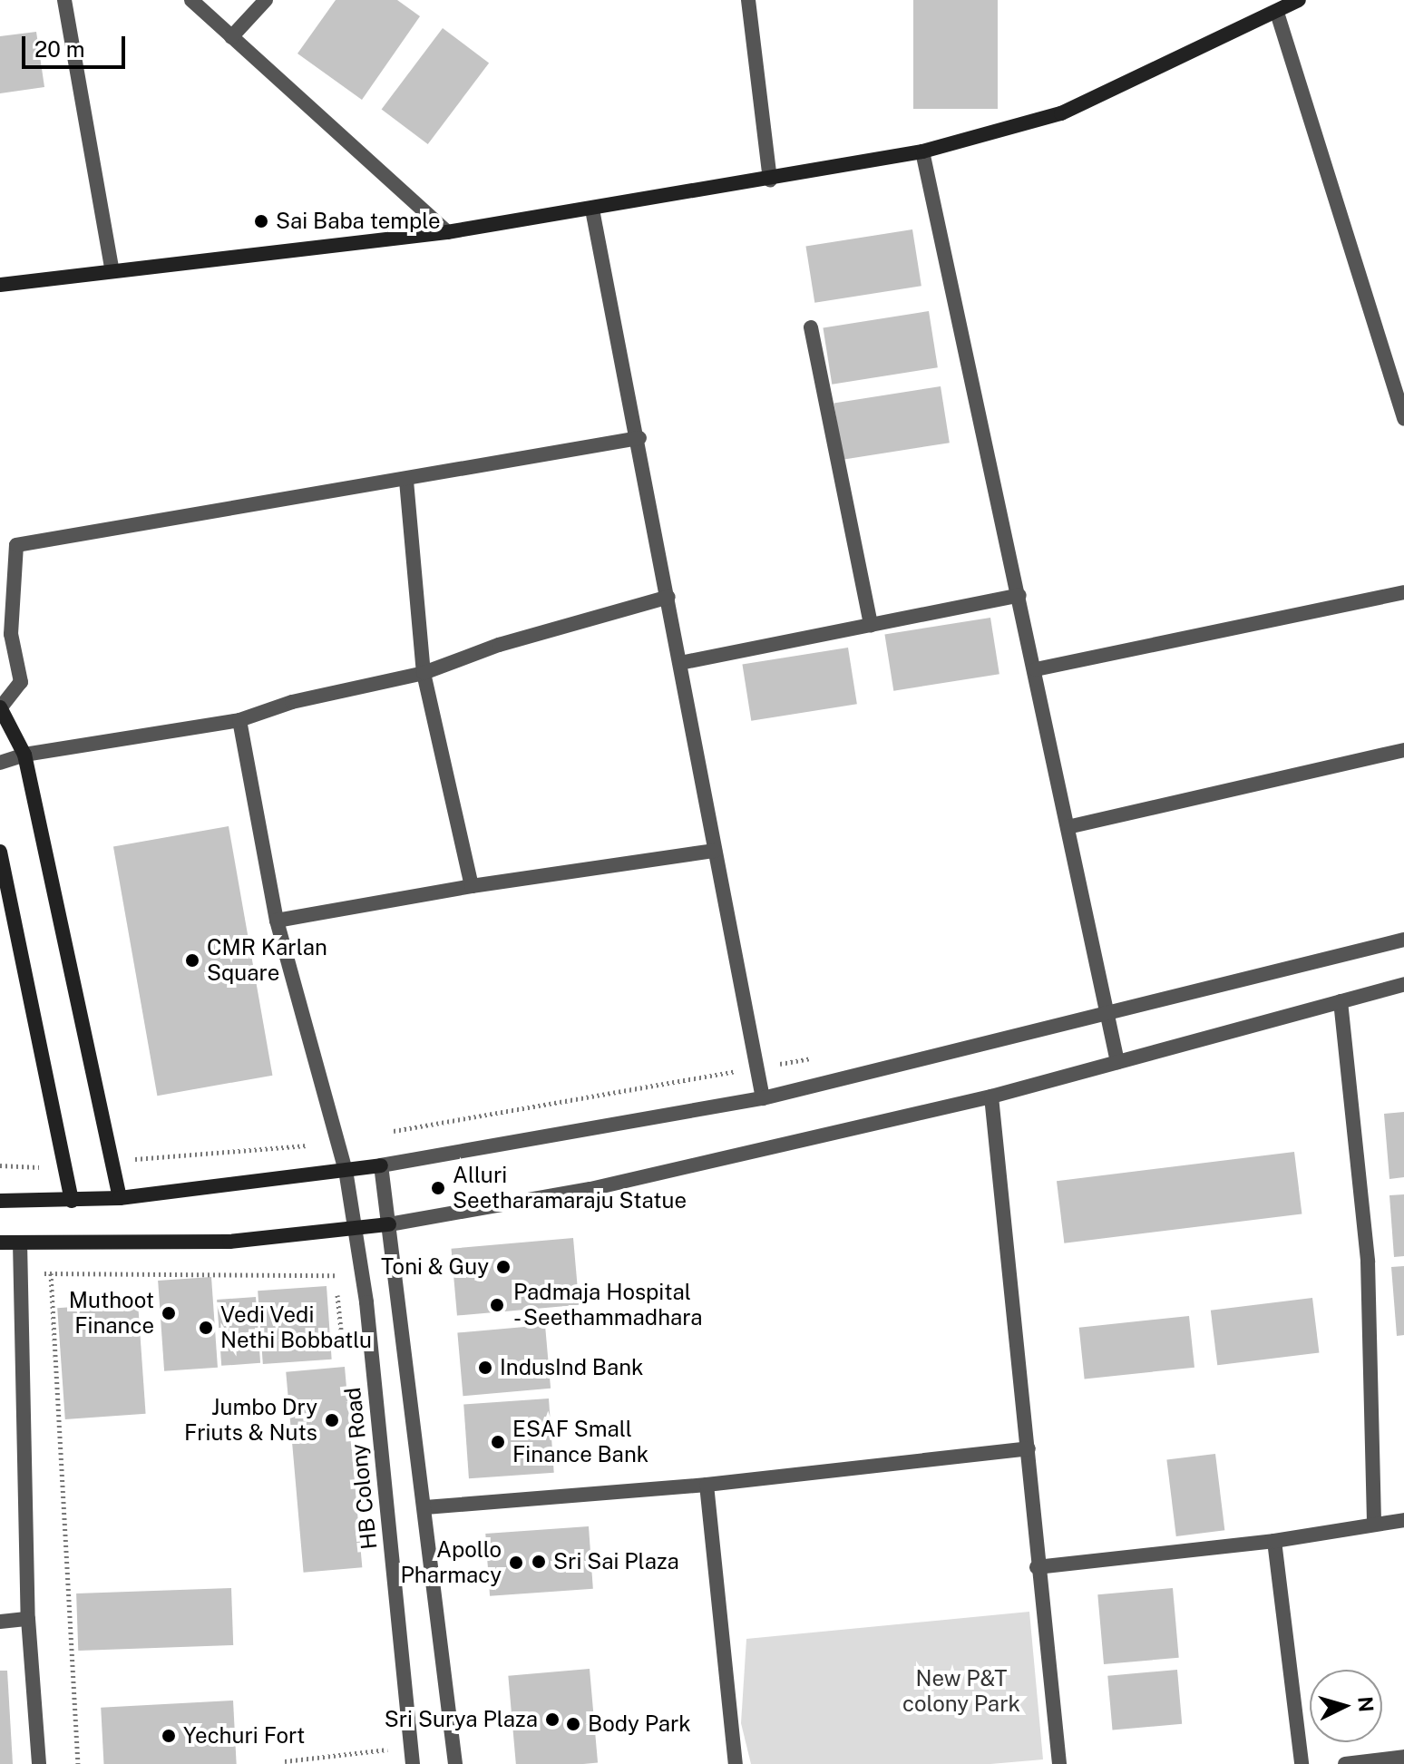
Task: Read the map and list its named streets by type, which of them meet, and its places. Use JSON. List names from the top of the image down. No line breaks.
{"streets":{"street":["HB Colony Road"]},"parks":["New P&T colony Park"],"places":["Sai Baba temple","CMR Karlan Square","Alluri Seetharamaraju Statue","Toni & Guy","Padmaja Hospital - Seethammadhara","Muthoot Finance","Vedi Vedi Nethi Bobbatlu","IndusInd Bank","Jumbo Dry Friuts & Nuts","ESAF Small Finance Bank","Sri Sai Plaza","Apollo Pharmacy","Sri Surya Plaza","Body Park","Yechuri Fort"],"scale_bar":"20 m","north":"right"}
